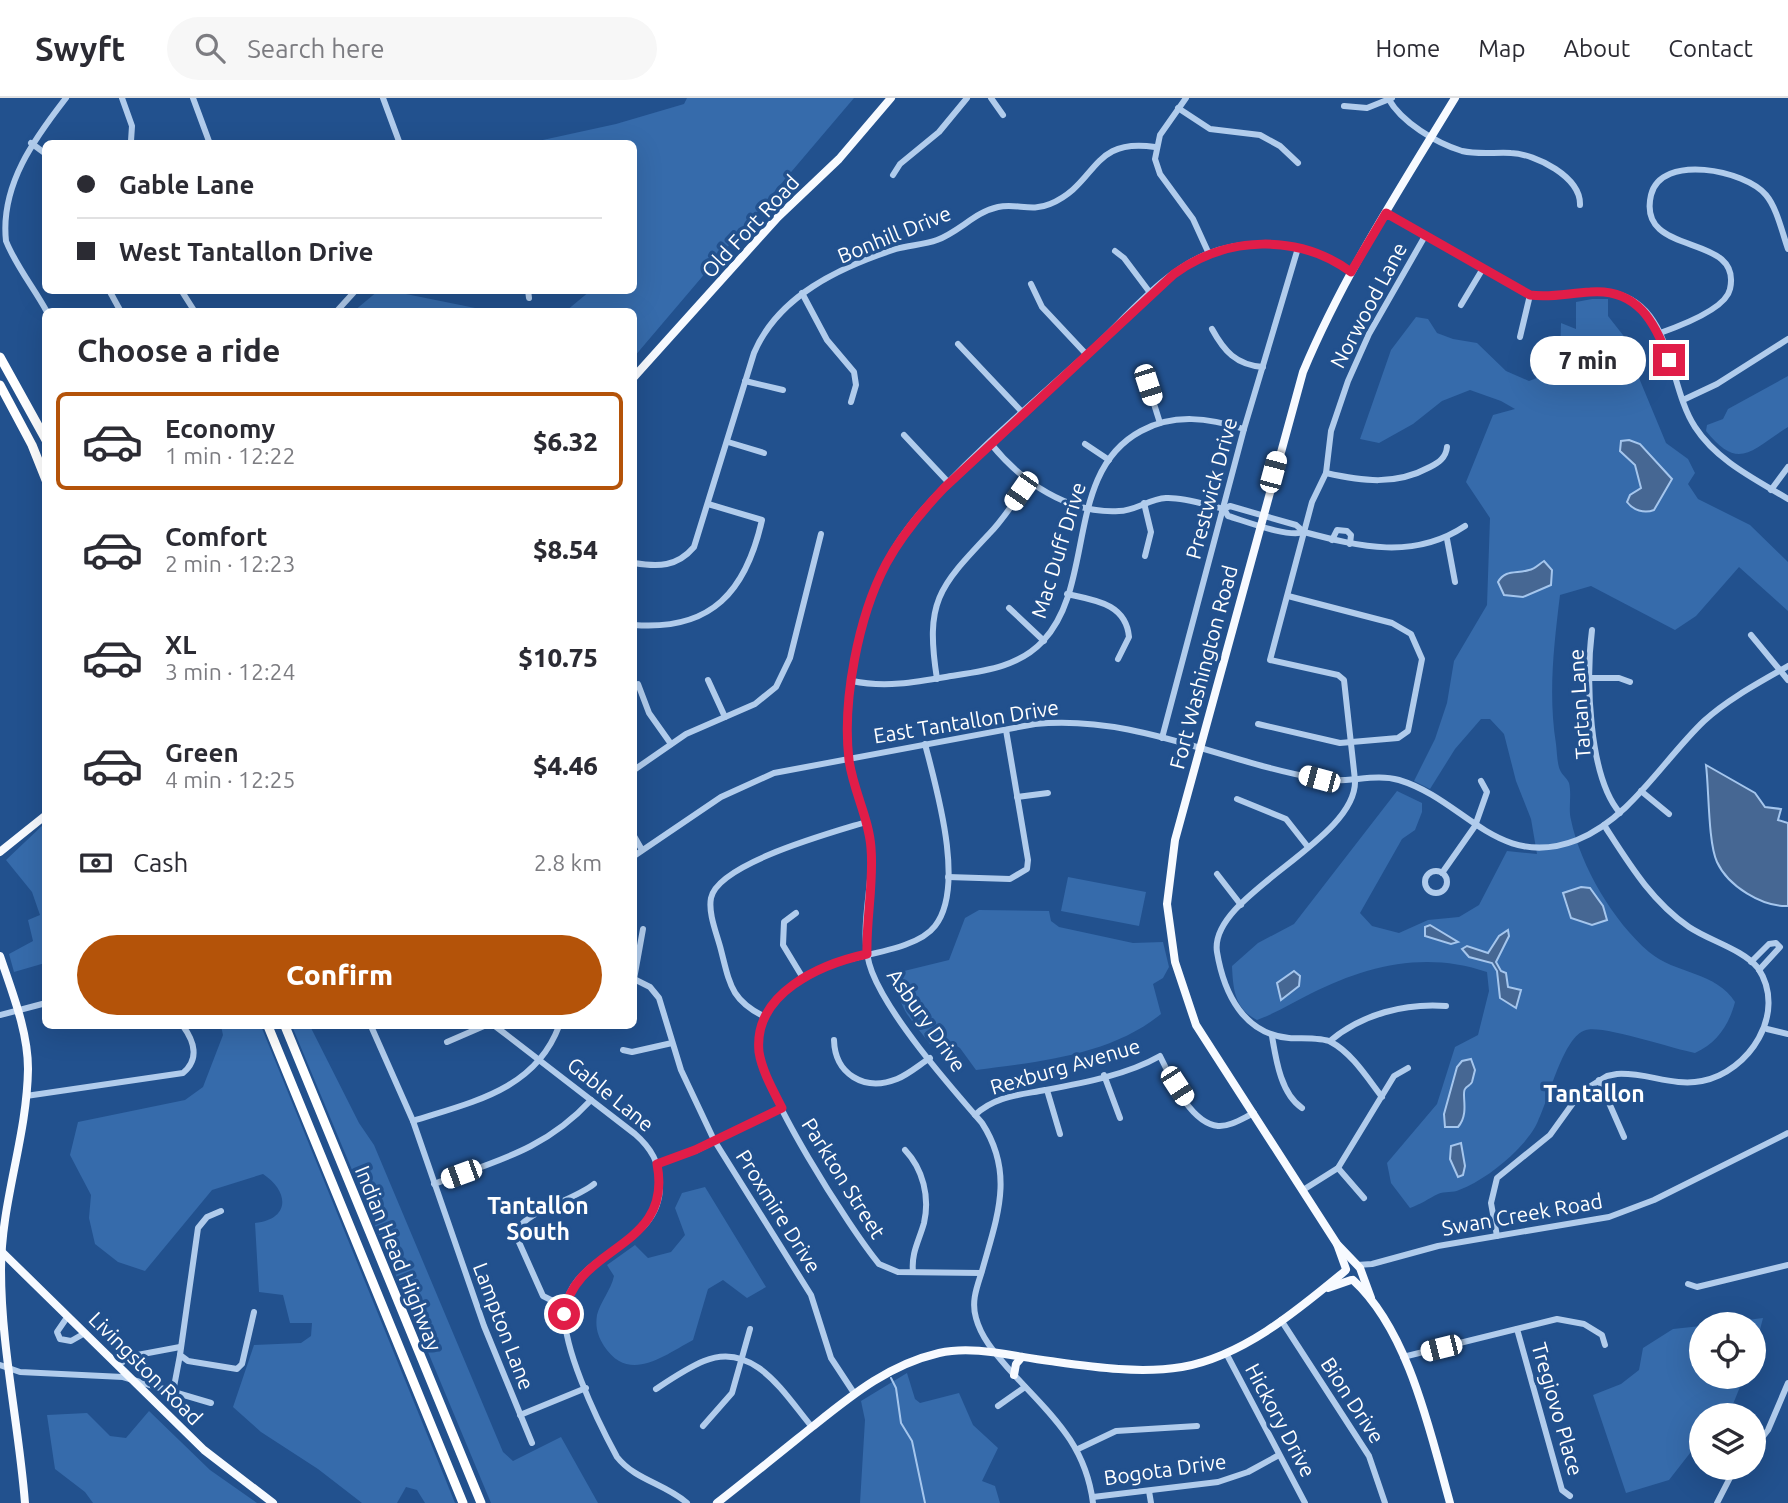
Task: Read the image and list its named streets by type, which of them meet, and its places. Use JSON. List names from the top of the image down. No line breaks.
{"streets":{"highway":["Indian Head Highway"],"main road":["Old Fort Road","Fort Washington Road","Livingston Road"],"street":["Bonhill Drive","Norwood Lane","Prestwick Drive","Mac Duff Drive","Tartan Lane","East Tantallon Drive","Asbury Drive","Rexburg Avenue","Gable Lane","Parkton Street","Proxmire Drive","Swan Creek Road","Lampton Lane","Bion Drive","Tregiovo Place","Hickory Drive","Bogota Drive"]},"crossings":[["Prestwick Drive","Mac Duff Drive"],["Prestwick Drive","East Tantallon Drive"],["Prestwick Drive","Asbury Drive"],["Mac Duff Drive","Asbury Drive"],["Fort Washington Road","East Tantallon Drive"],["Fort Washington Road","Asbury Drive"],["Fort Washington Road","Rexburg Avenue"],["Fort Washington Road","Swan Creek Road"],["Tartan Lane","East Tantallon Drive"],["East Tantallon Drive","Asbury Drive"],["Asbury Drive","Rexburg Avenue"],["Asbury Drive","Parkton Street"],["Asbury Drive","Bogota Drive"],["Hickory Drive","Bogota Drive"]],"districts":["Tantallon","Tantallon South"],"page":{"header":"Swyft","search":"Search here","nav":["Home","Map","About","Contact"],"banner":["Gable Lane","West Tantallon Drive"],"heading":"Choose a ride","bubble":"7 min","list":[{"name":"Economy","note":"1 min · 12:22","value":"$6.32"},{"name":"Comfort","note":"2 min · 12:23","value":"$8.54"},{"name":"XL","note":"3 min · 12:24","value":"$10.75"},{"name":"Green","note":"4 min · 12:25","value":"$4.46"}],"pay":["Cash","2.8 km"],"buttons":"Confirm"}}
